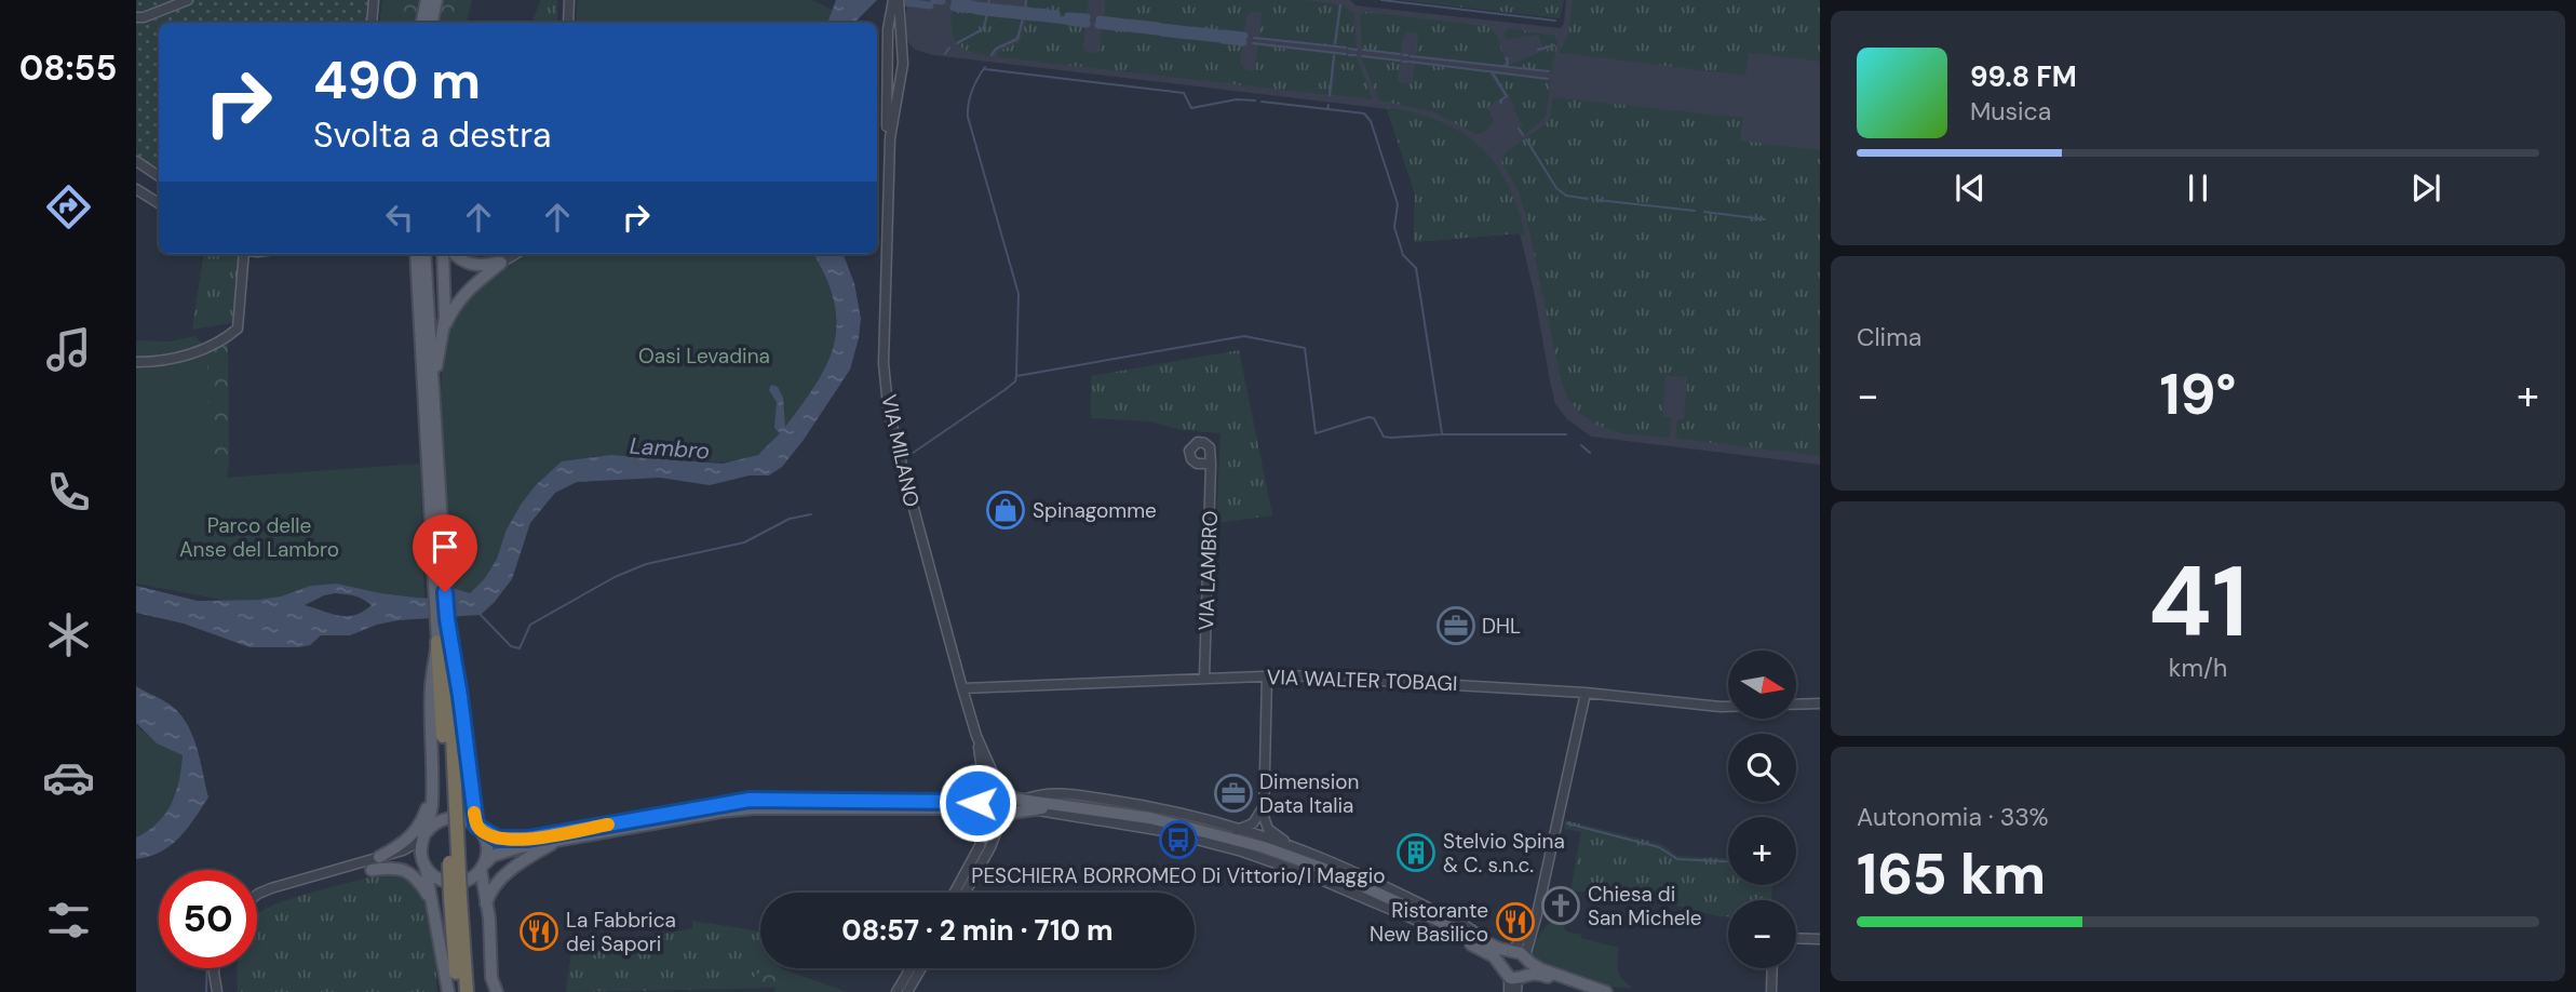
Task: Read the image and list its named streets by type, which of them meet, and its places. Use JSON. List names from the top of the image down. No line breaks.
{"streets":{"street":["VIA MILANO","VIA LAMBRO","VIA WALTER TOBAGI"]},"crossings":[["VIA MILANO","VIA WALTER TOBAGI"],["VIA LAMBRO","VIA WALTER TOBAGI"]],"water":["Lambro"],"parks":["Oasi Levadina","Parco delle Anse del Lambro"],"places":{"shop":["Spinagomme"],"office":["DHL","Dimension Data Italia"],"bus stop":["PESCHIERA BORROMEO Di Vittorio/I Maggio"],"building":["Stelvio Spina & C. s.n.c."],"church":["Chiesa di San Michele"],"restaurant":["Ristorante New Basilico","La Fabbrica dei Sapori"]},"north":"right","page":{"tabs":"08:55","turn":["490 m","Svolta a destra"],"song":["99.8 FM","Musica"],"tile":["Clima",["41","km/h"],["Autonomia · 33%","165 km"]],"heat":["−","19°","+"],"map_buttons":["+","−"],"limit":"50","trip":"08:57 · 2 min · 710 m"}}
